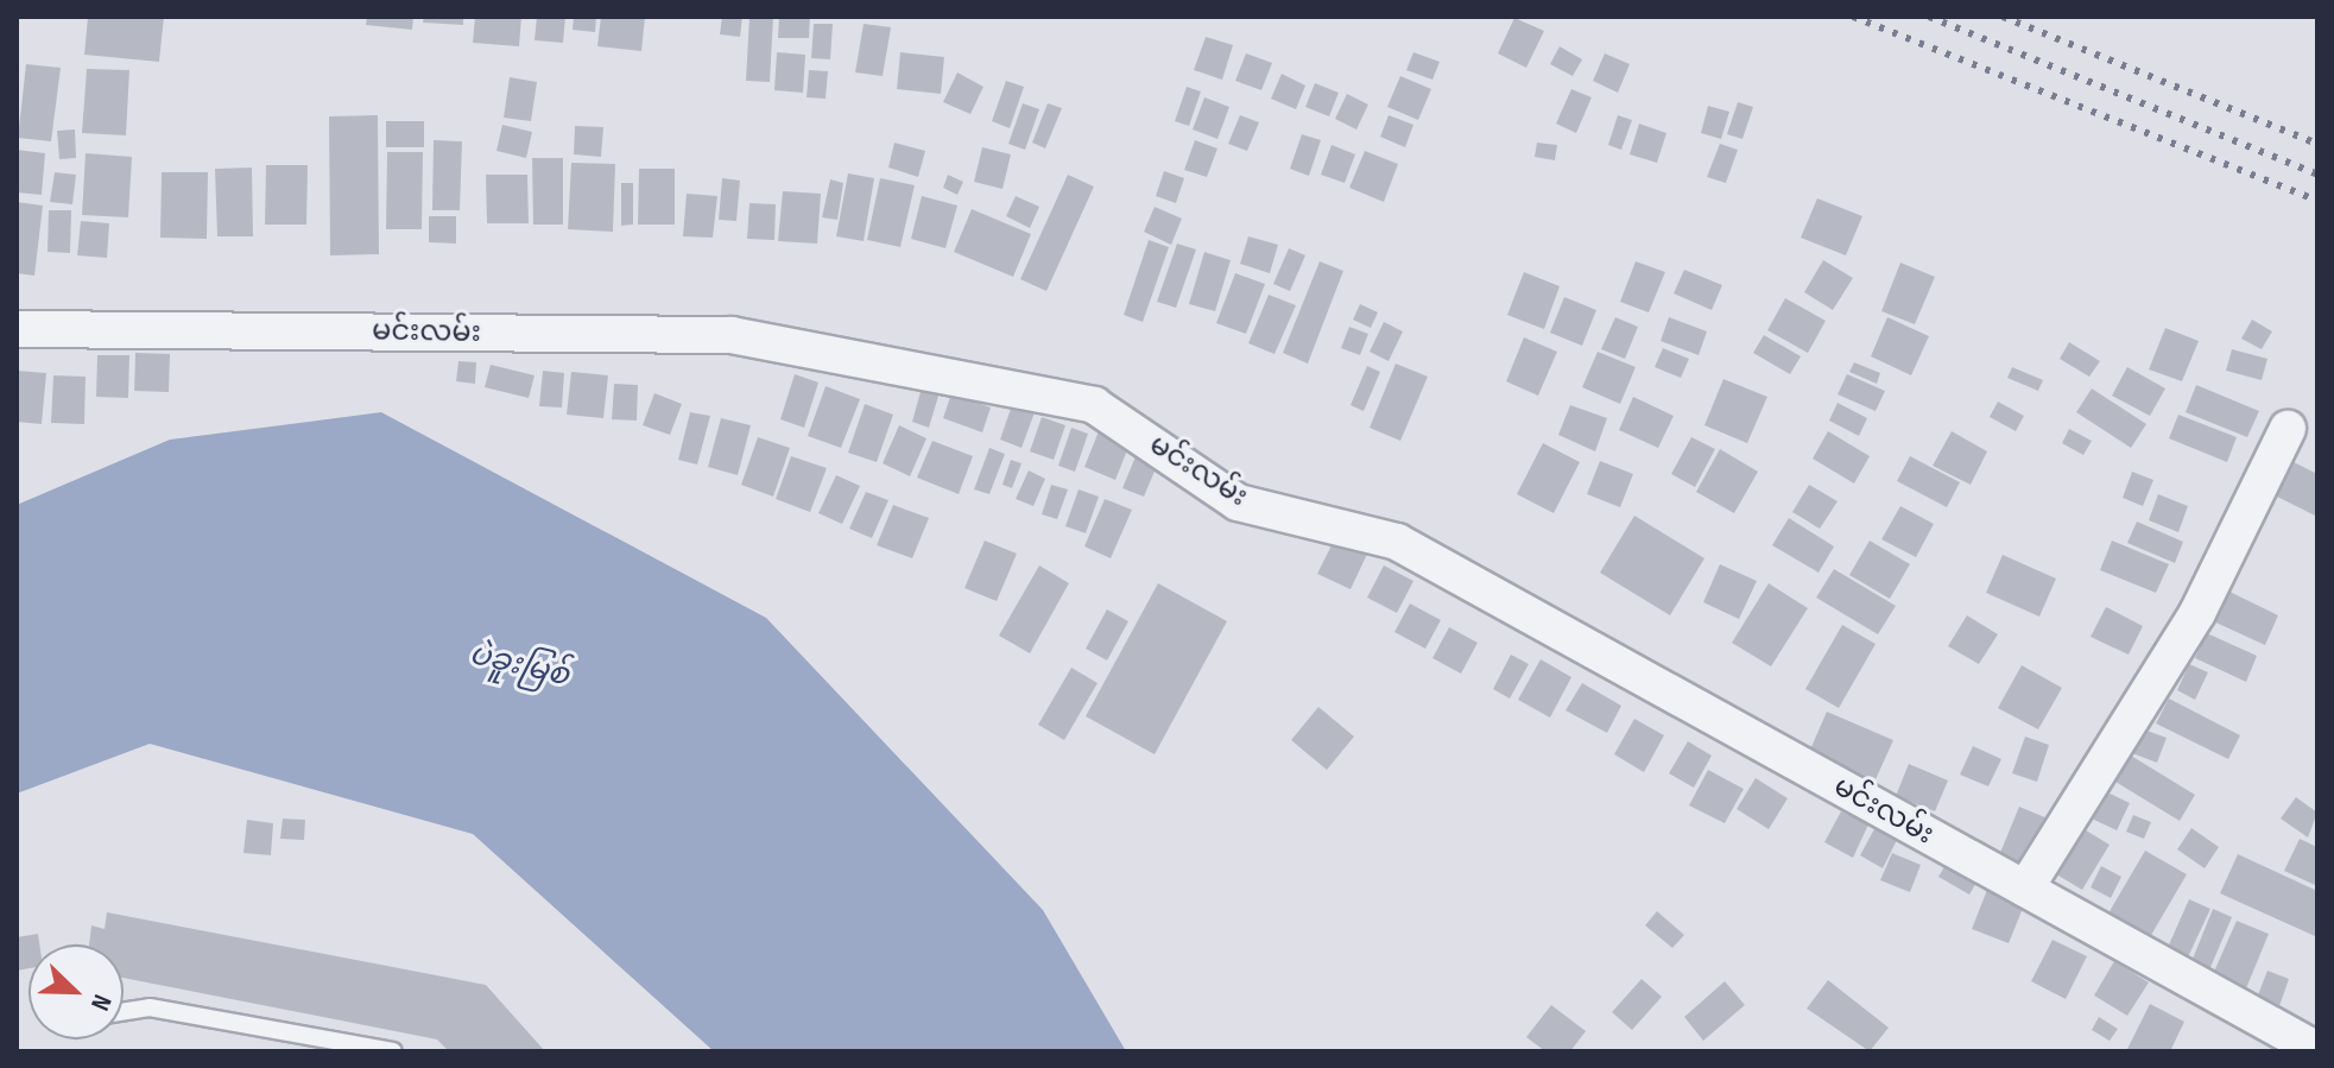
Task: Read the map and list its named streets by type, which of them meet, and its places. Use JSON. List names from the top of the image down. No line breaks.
{"streets":{"street":["မင်းလမ်း"]},"water":["ပဲခူးမြစ်"],"north":"bottom right"}
